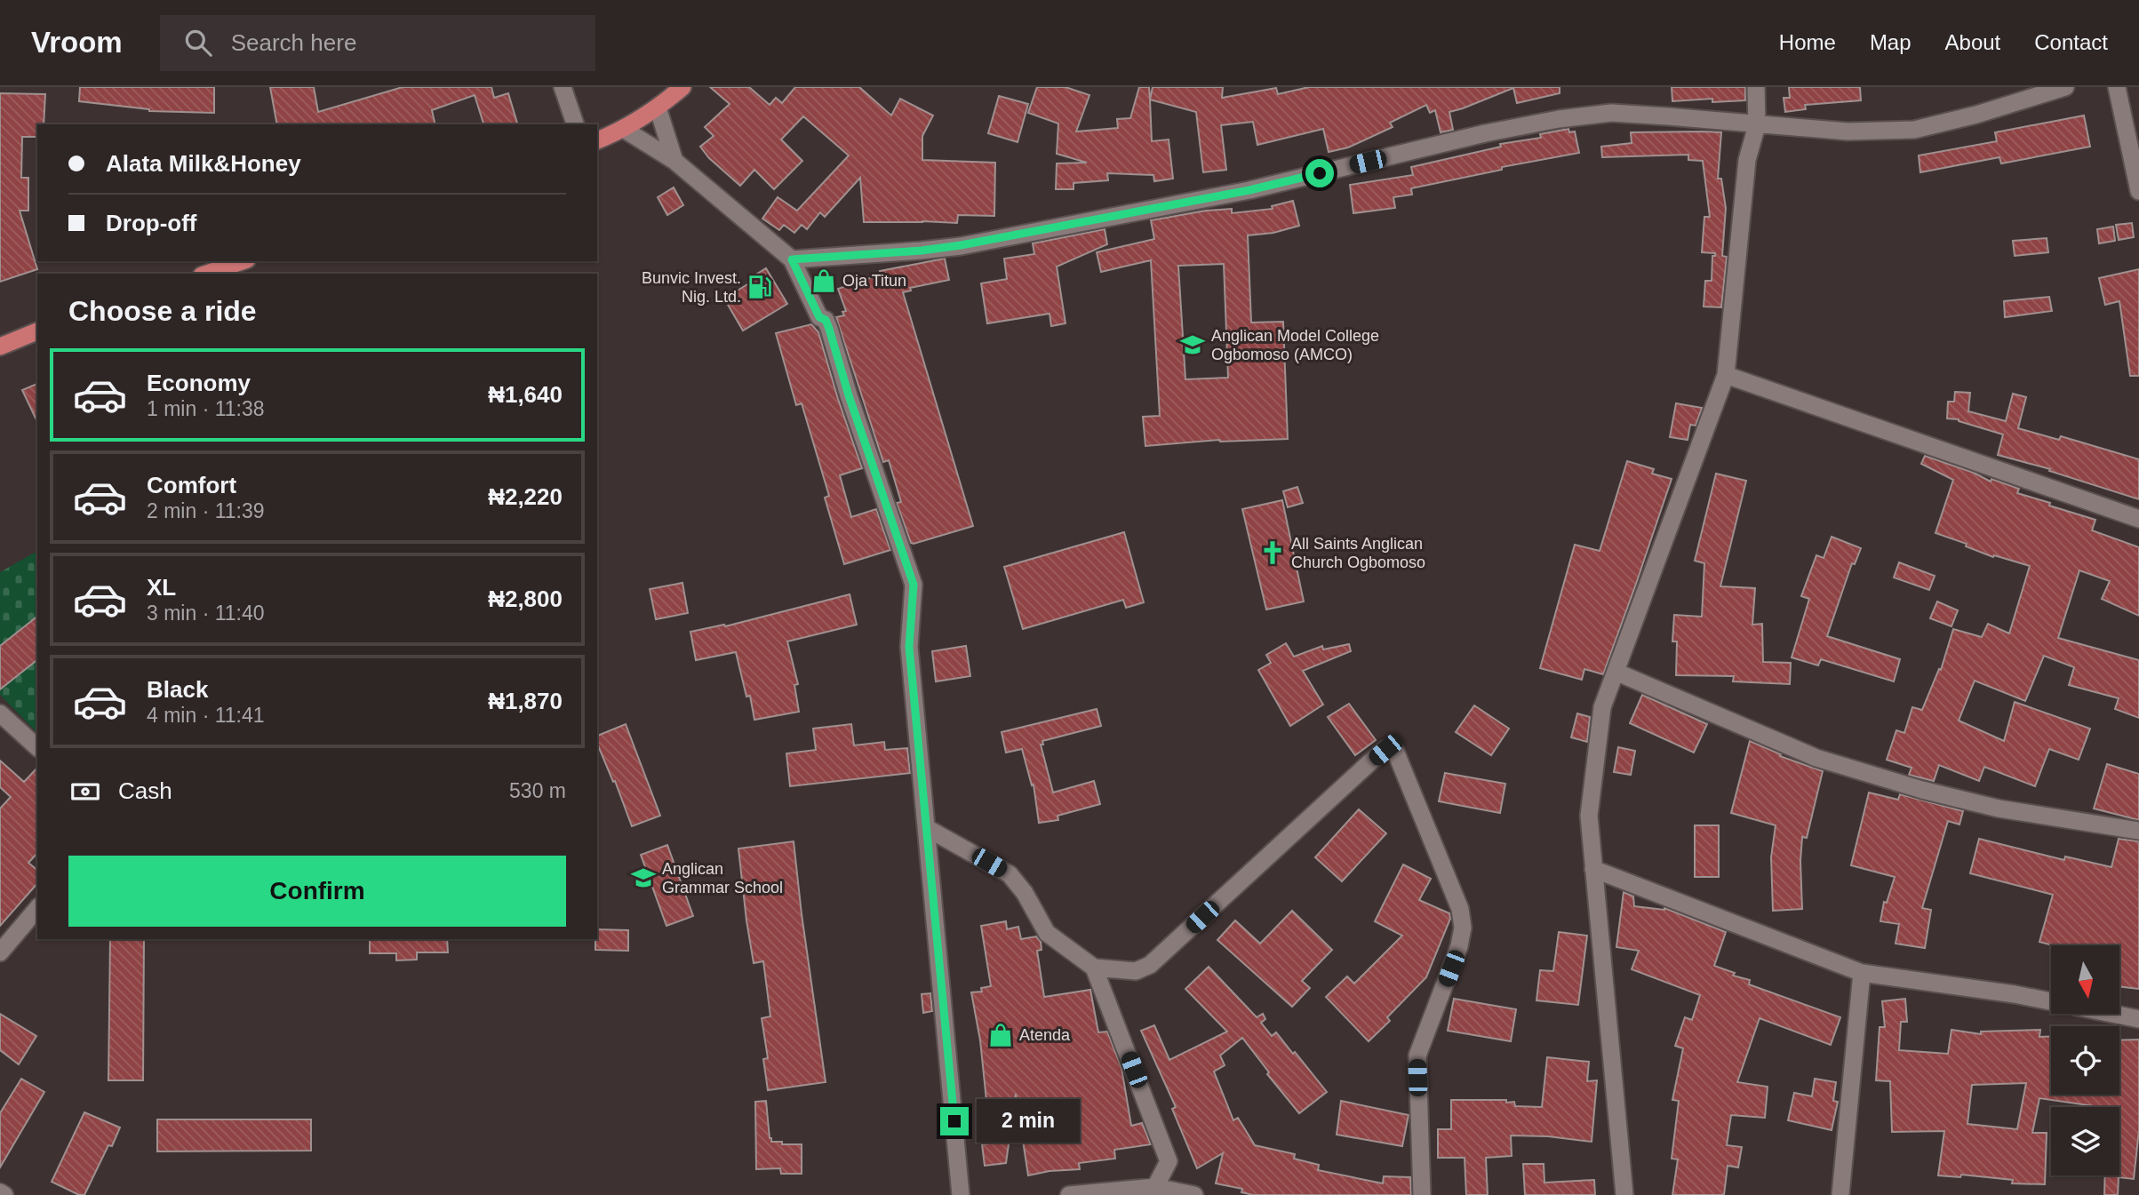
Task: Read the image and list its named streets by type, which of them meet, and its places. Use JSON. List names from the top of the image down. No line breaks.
{"places":{"shop":["Oja Titun","Atenda"],"fuel station":["Bunvic Invest. Nig. Ltd."],"school or university":["Anglican Model College Ogbomoso (AMCO)","Anglican Grammar School"],"church":["All Saints Anglican Church Ogbomoso"]},"north":"bottom","page":{"header":"Vroom","search":"Search here","nav":["Home","Map","About","Contact"],"banner":["Alata Milk&Honey","Drop-off"],"heading":"Choose a ride","list":[{"name":"Economy","note":"1 min · 11:38","value":"₦1,640"},{"name":"Comfort","note":"2 min · 11:39","value":"₦2,220"},{"name":"XL","note":"3 min · 11:40","value":"₦2,800"},{"name":"Black","note":"4 min · 11:41","value":"₦1,870"}],"pay":["Cash","530 m"],"buttons":"Confirm","bubble":"2 min"}}
